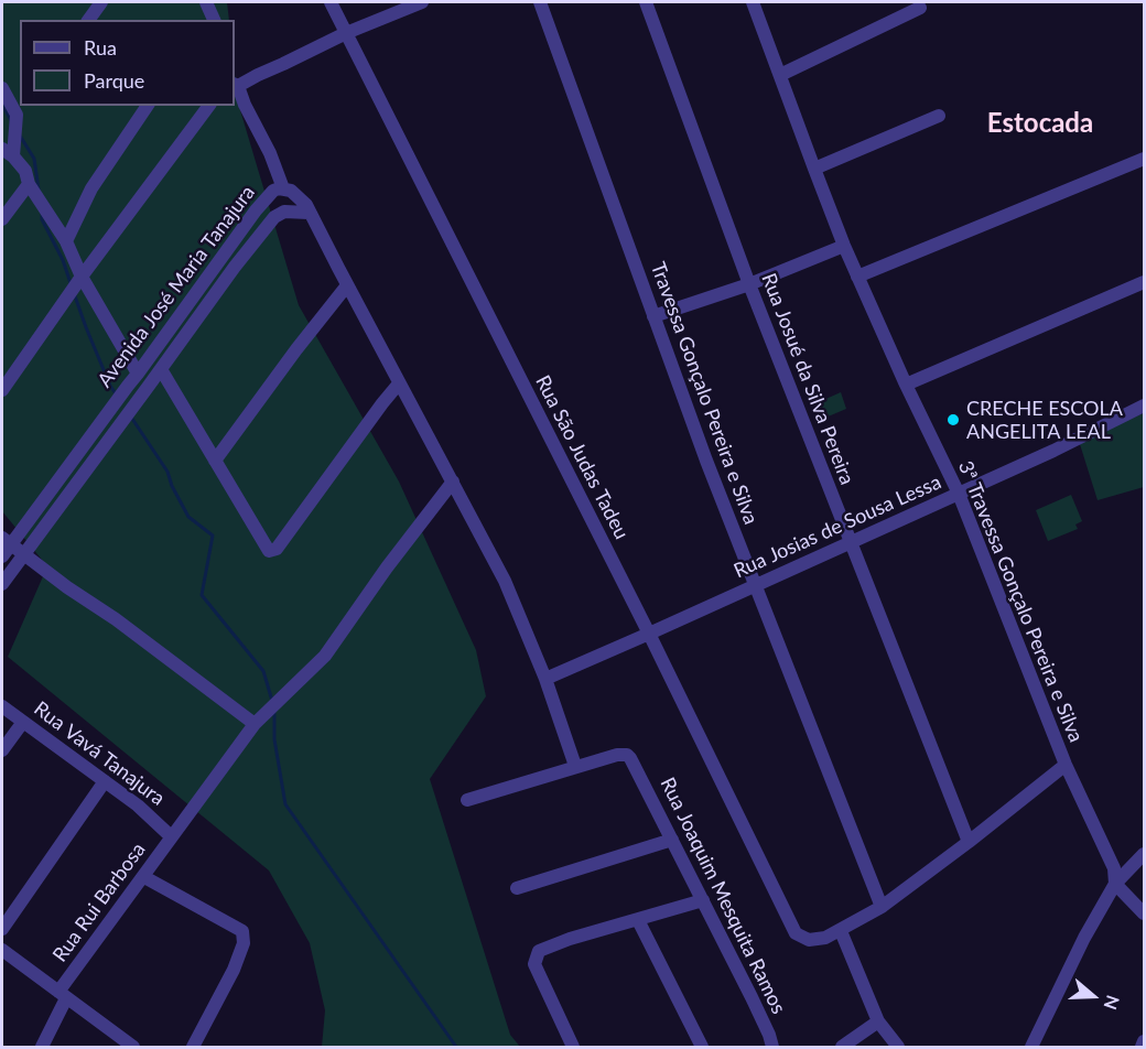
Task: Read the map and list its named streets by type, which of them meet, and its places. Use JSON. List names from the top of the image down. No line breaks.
{"streets":{"street":["Avenida José Maria Tanajura","Rua Josué da Silva Pereira","Travessa Gonçalo Pereira e Silva","Rua São Judas Tadeu","Rua Josias de Sousa Lessa","3ª Travessa Gonçalo Pereira e Silva","Rua Vavá Tanajura","Rua Joaquim Mesquita Ramos","Rua Rui Barbosa"]},"crossings":[["Rua Josué da Silva Pereira","Rua Josias de Sousa Lessa"],["Travessa Gonçalo Pereira e Silva","Rua Josias de Sousa Lessa"],["Rua São Judas Tadeu","Rua Josias de Sousa Lessa"],["Rua Josias de Sousa Lessa","3ª Travessa Gonçalo Pereira e Silva"],["Rua Vavá Tanajura","Rua Rui Barbosa"]],"districts":["Estocada"],"places":["CRECHE ESCOLA ANGELITA LEAL"],"legend":["Rua","Parque"],"north":"right"}
